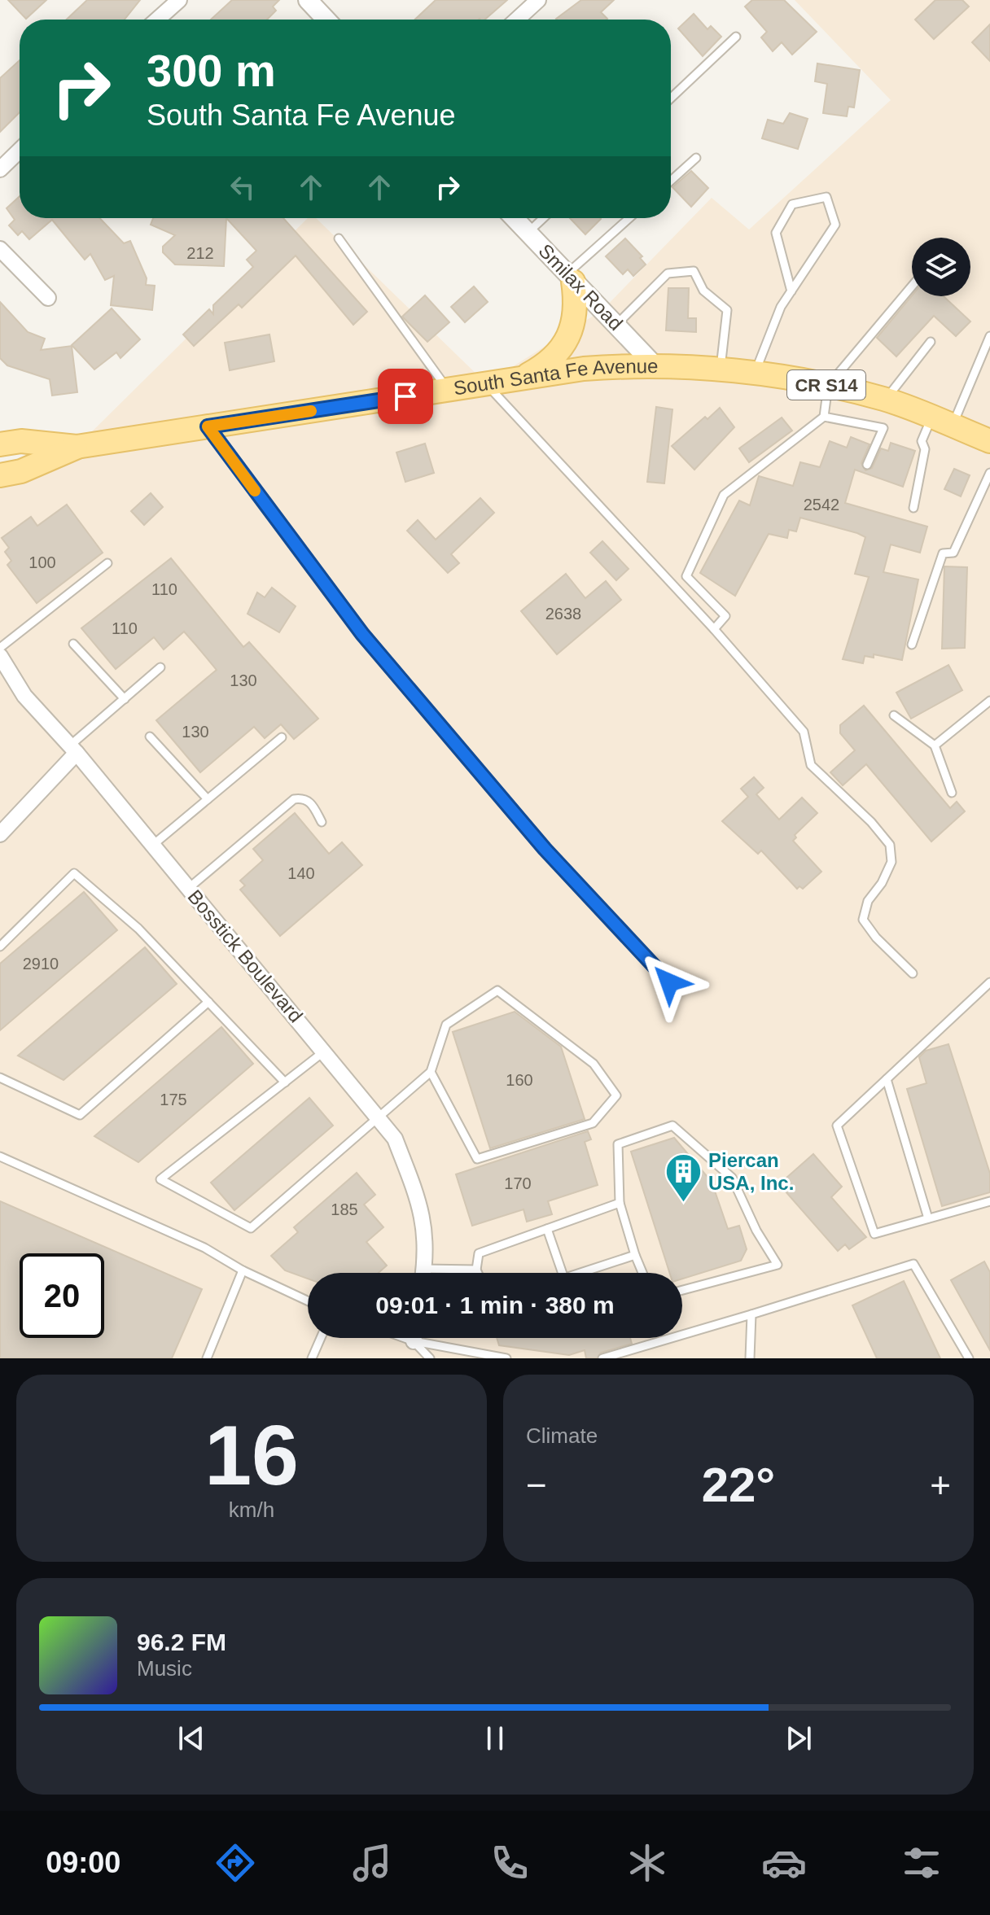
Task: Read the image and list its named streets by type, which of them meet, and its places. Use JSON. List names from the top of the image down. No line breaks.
{"streets":{"main road":["South Santa Fe Avenue","CR S14"],"street":["Smilax Road","Bosstick Boulevard"]},"crossings":[["Smilax Road","South Santa Fe Avenue"]],"places":{"building":["Piercan USA, Inc."]},"house_numbers":["212","2542","100","110","2638","110","130","130","140","2910","160","175","170","185"],"page":{"turn":["300 m","South Santa Fe Avenue"],"limit":"20","trip":"09:01 · 1 min · 380 m","tile":[["16","km/h"],"Climate"],"heat":["−","22°","+"],"song":["96.2 FM","Music"],"tabs":"09:00"}}
